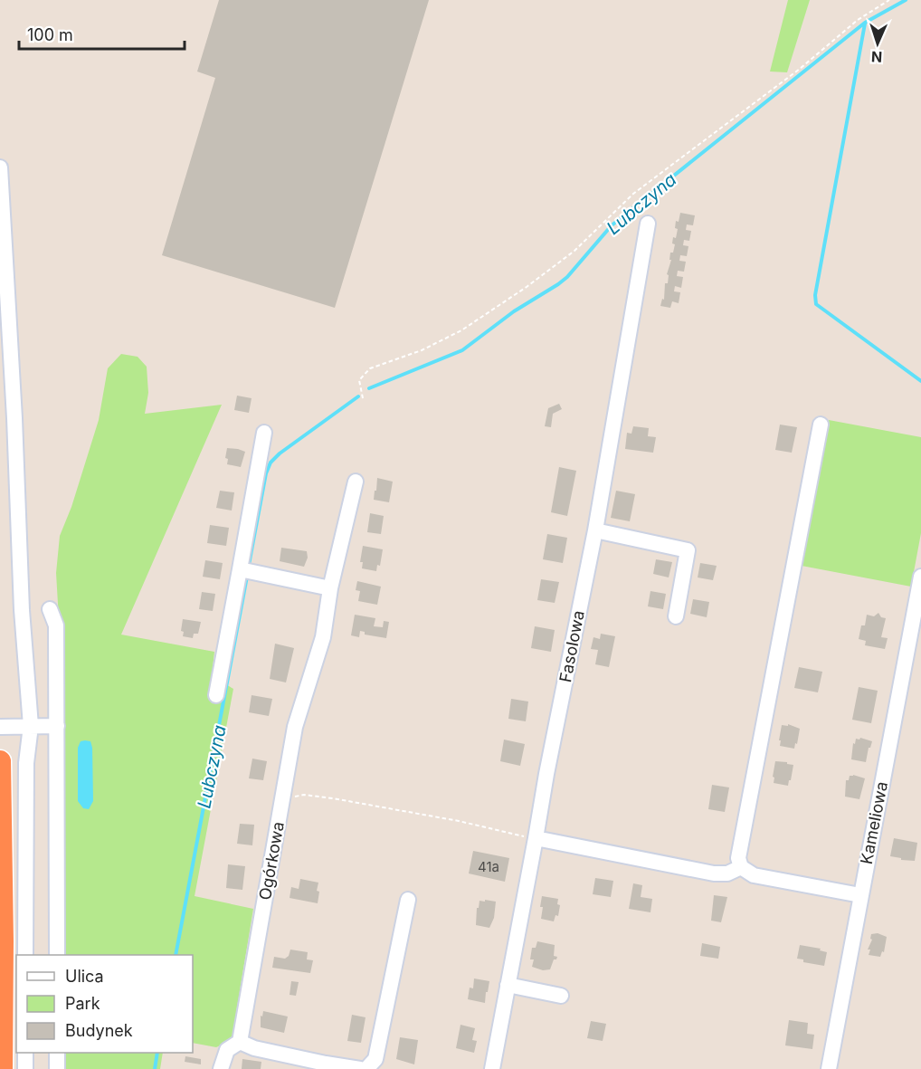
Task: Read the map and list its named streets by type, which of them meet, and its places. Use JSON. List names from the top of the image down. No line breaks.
{"streets":{"street":["Fasolowa","Kameliowa","Ogórkowa"]},"water":["Lubczyna"],"house_numbers":["41a"],"legend":["Ulica","Park","Budynek"],"scale_bar":"100 m","north":"bottom"}
